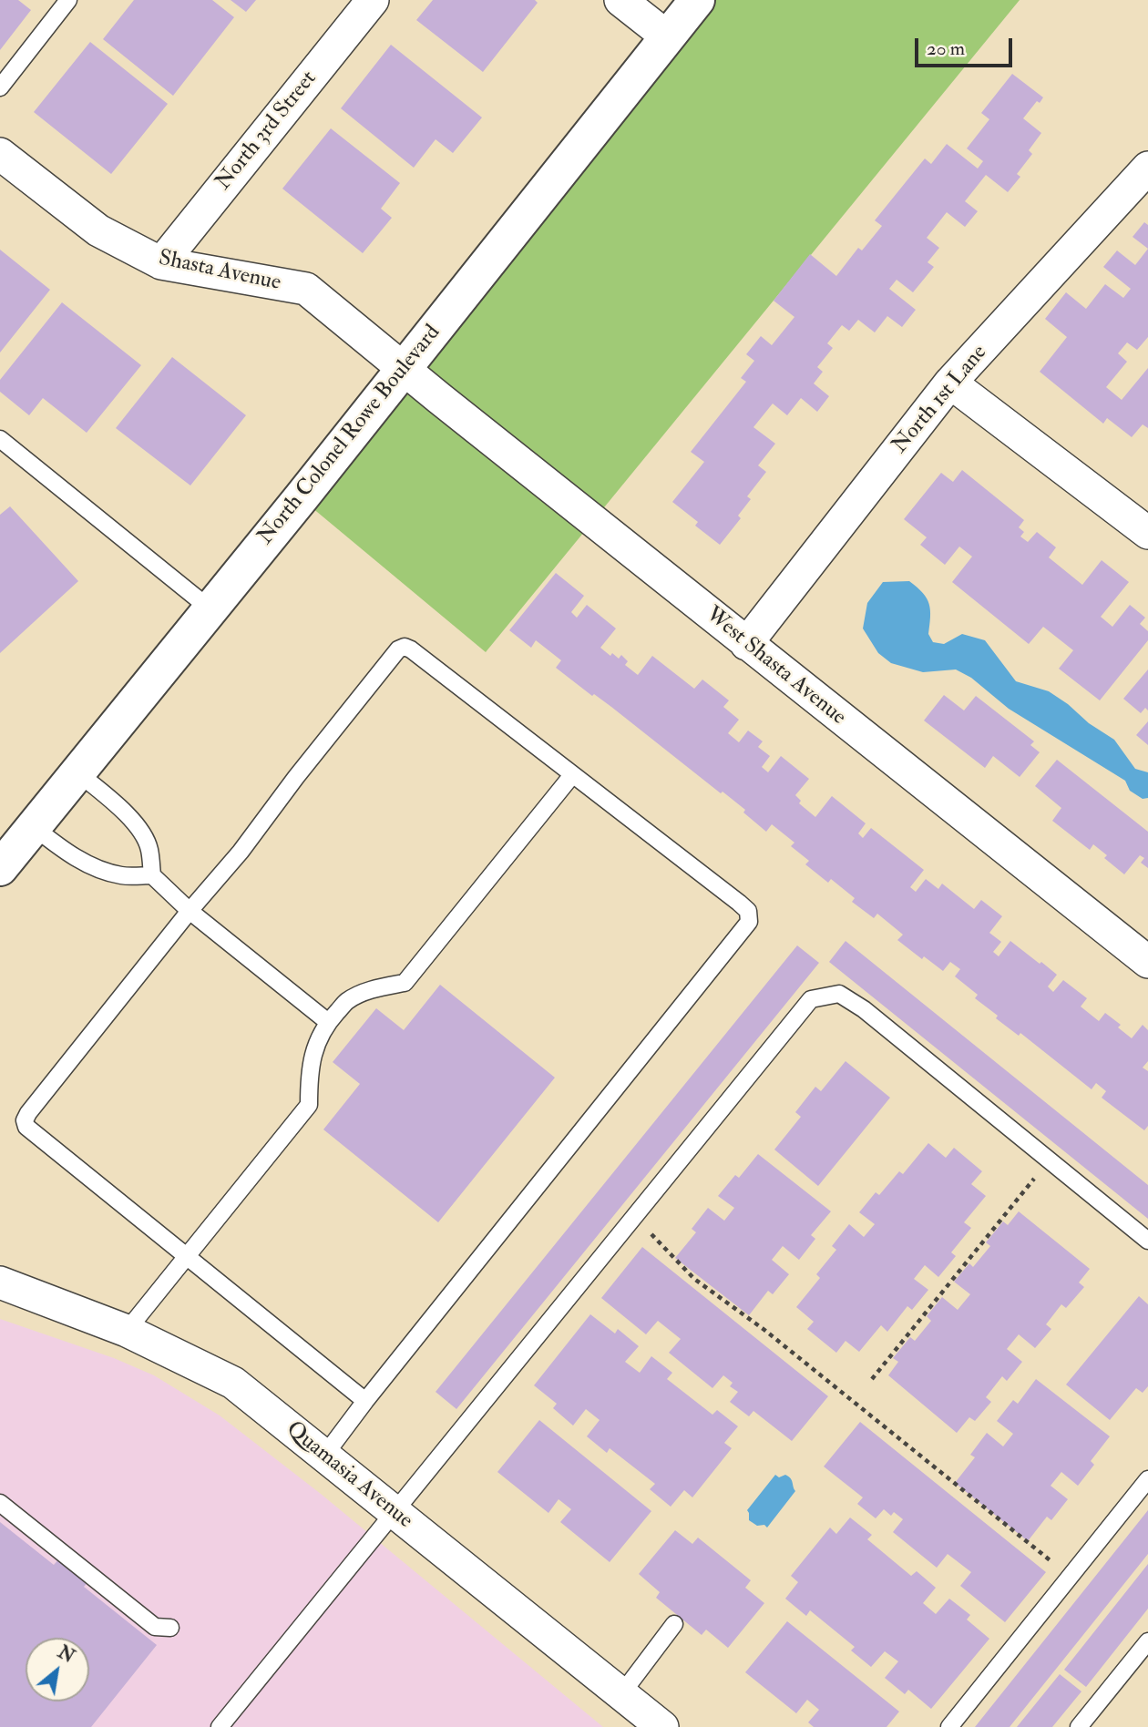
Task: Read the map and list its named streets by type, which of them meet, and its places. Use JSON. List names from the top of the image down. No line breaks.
{"streets":{"main road":["North Colonel Rowe Boulevard"],"street":["North 3rd Street","Shasta Avenue","North 1st Lane","West Shasta Avenue","Quamasia Avenue"]},"crossings":[["North 3rd Street","Shasta Avenue"],["Shasta Avenue","North Colonel Rowe Boulevard"],["Shasta Avenue","West Shasta Avenue"],["North 1st Lane","West Shasta Avenue"],["North Colonel Rowe Boulevard","West Shasta Avenue"]],"scale_bar":"20 m","north":"top right"}
